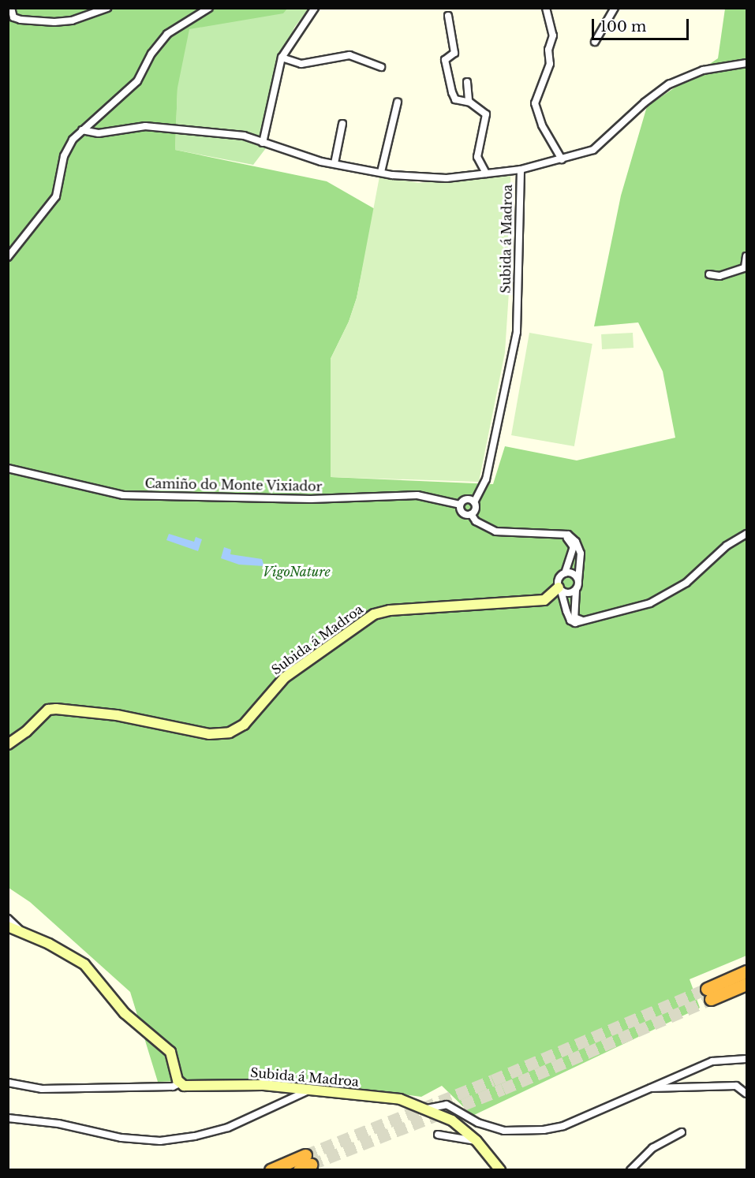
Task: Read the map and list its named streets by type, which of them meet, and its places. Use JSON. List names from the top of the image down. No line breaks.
{"streets":{"street":["Subida á Madroa","Camiño do Monte Vixiador"]},"crossings":[["Subida á Madroa","Camiño do Monte Vixiador"]],"parks":["VigoNature"],"scale_bar":"100 m"}
